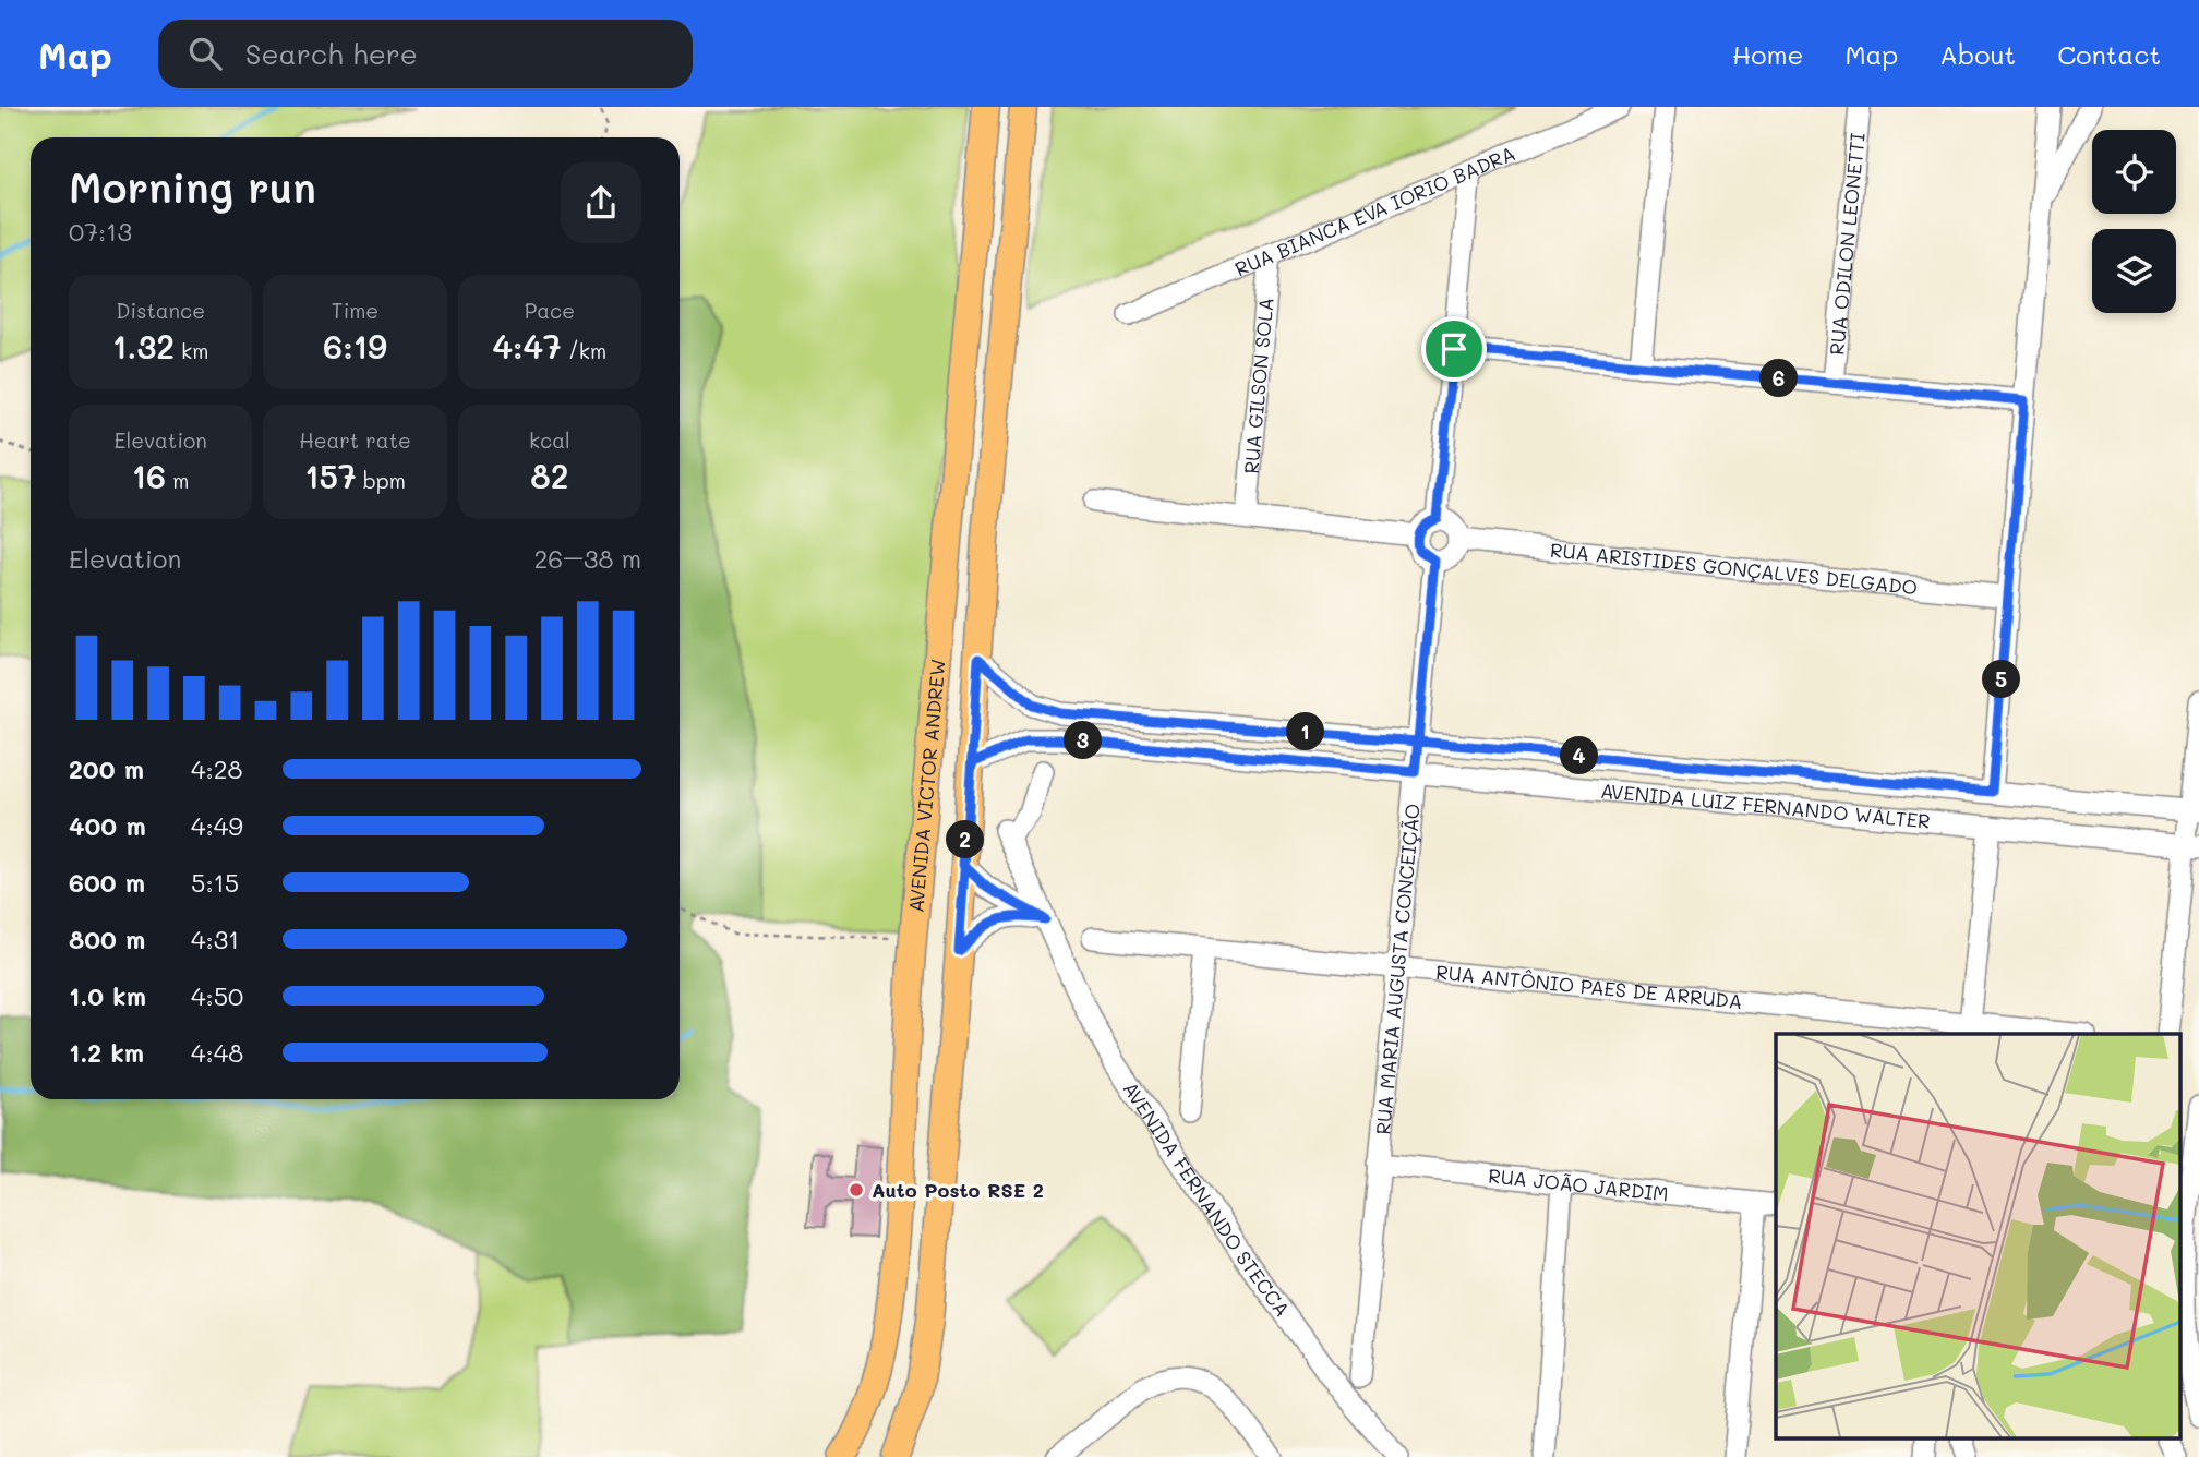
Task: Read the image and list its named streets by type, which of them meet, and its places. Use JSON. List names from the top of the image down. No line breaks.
{"streets":{"main road":["AVENIDA VICTOR ANDREW"],"street":["RUA BIANCA EVA IORIO BADRA","RUA ODILON LEONETTI","RUA GILSON SOLA","RUA ARISTIDES GONÇALVES DELGADO","AVENIDA LUIZ FERNANDO WALTER","RUA MARIA AUGUSTA CONCEIÇÃO","RUA ANTÔNIO PAES DE ARRUDA","RUA JOÃO JARDIM","AVENIDA FERNANDO STECCA"]},"crossings":[["RUA BIANCA EVA IORIO BADRA","RUA GILSON SOLA"],["RUA ARISTIDES GONÇALVES DELGADO","RUA MARIA AUGUSTA CONCEIÇÃO"],["AVENIDA LUIZ FERNANDO WALTER","RUA MARIA AUGUSTA CONCEIÇÃO"],["RUA MARIA AUGUSTA CONCEIÇÃO","RUA ANTÔNIO PAES DE ARRUDA"],["RUA MARIA AUGUSTA CONCEIÇÃO","RUA JOÃO JARDIM"]],"places":["Auto Posto RSE 2"],"page":{"header":"Map","search":"Search here","nav":["Home","Map","About","Contact"],"heading":["Morning run","07:13"],"stats":[["Distance","1.32 km"],["Time","6:19"],["Pace","4:47 /km"],["Elevation","16 m"],["Heart rate","157 bpm"],["kcal","82"]],"pins":["6","5","1","3","4","2"],"chart":["Elevation","26–38 m"],"list":[{"name":"200 m","note":"4:28"},{"name":"400 m","note":"4:49"},{"name":"600 m","note":"5:15"},{"name":"800 m","note":"4:31"},{"name":"1.0 km","note":"4:50"},{"name":"1.2 km","note":"4:48"}]}}
